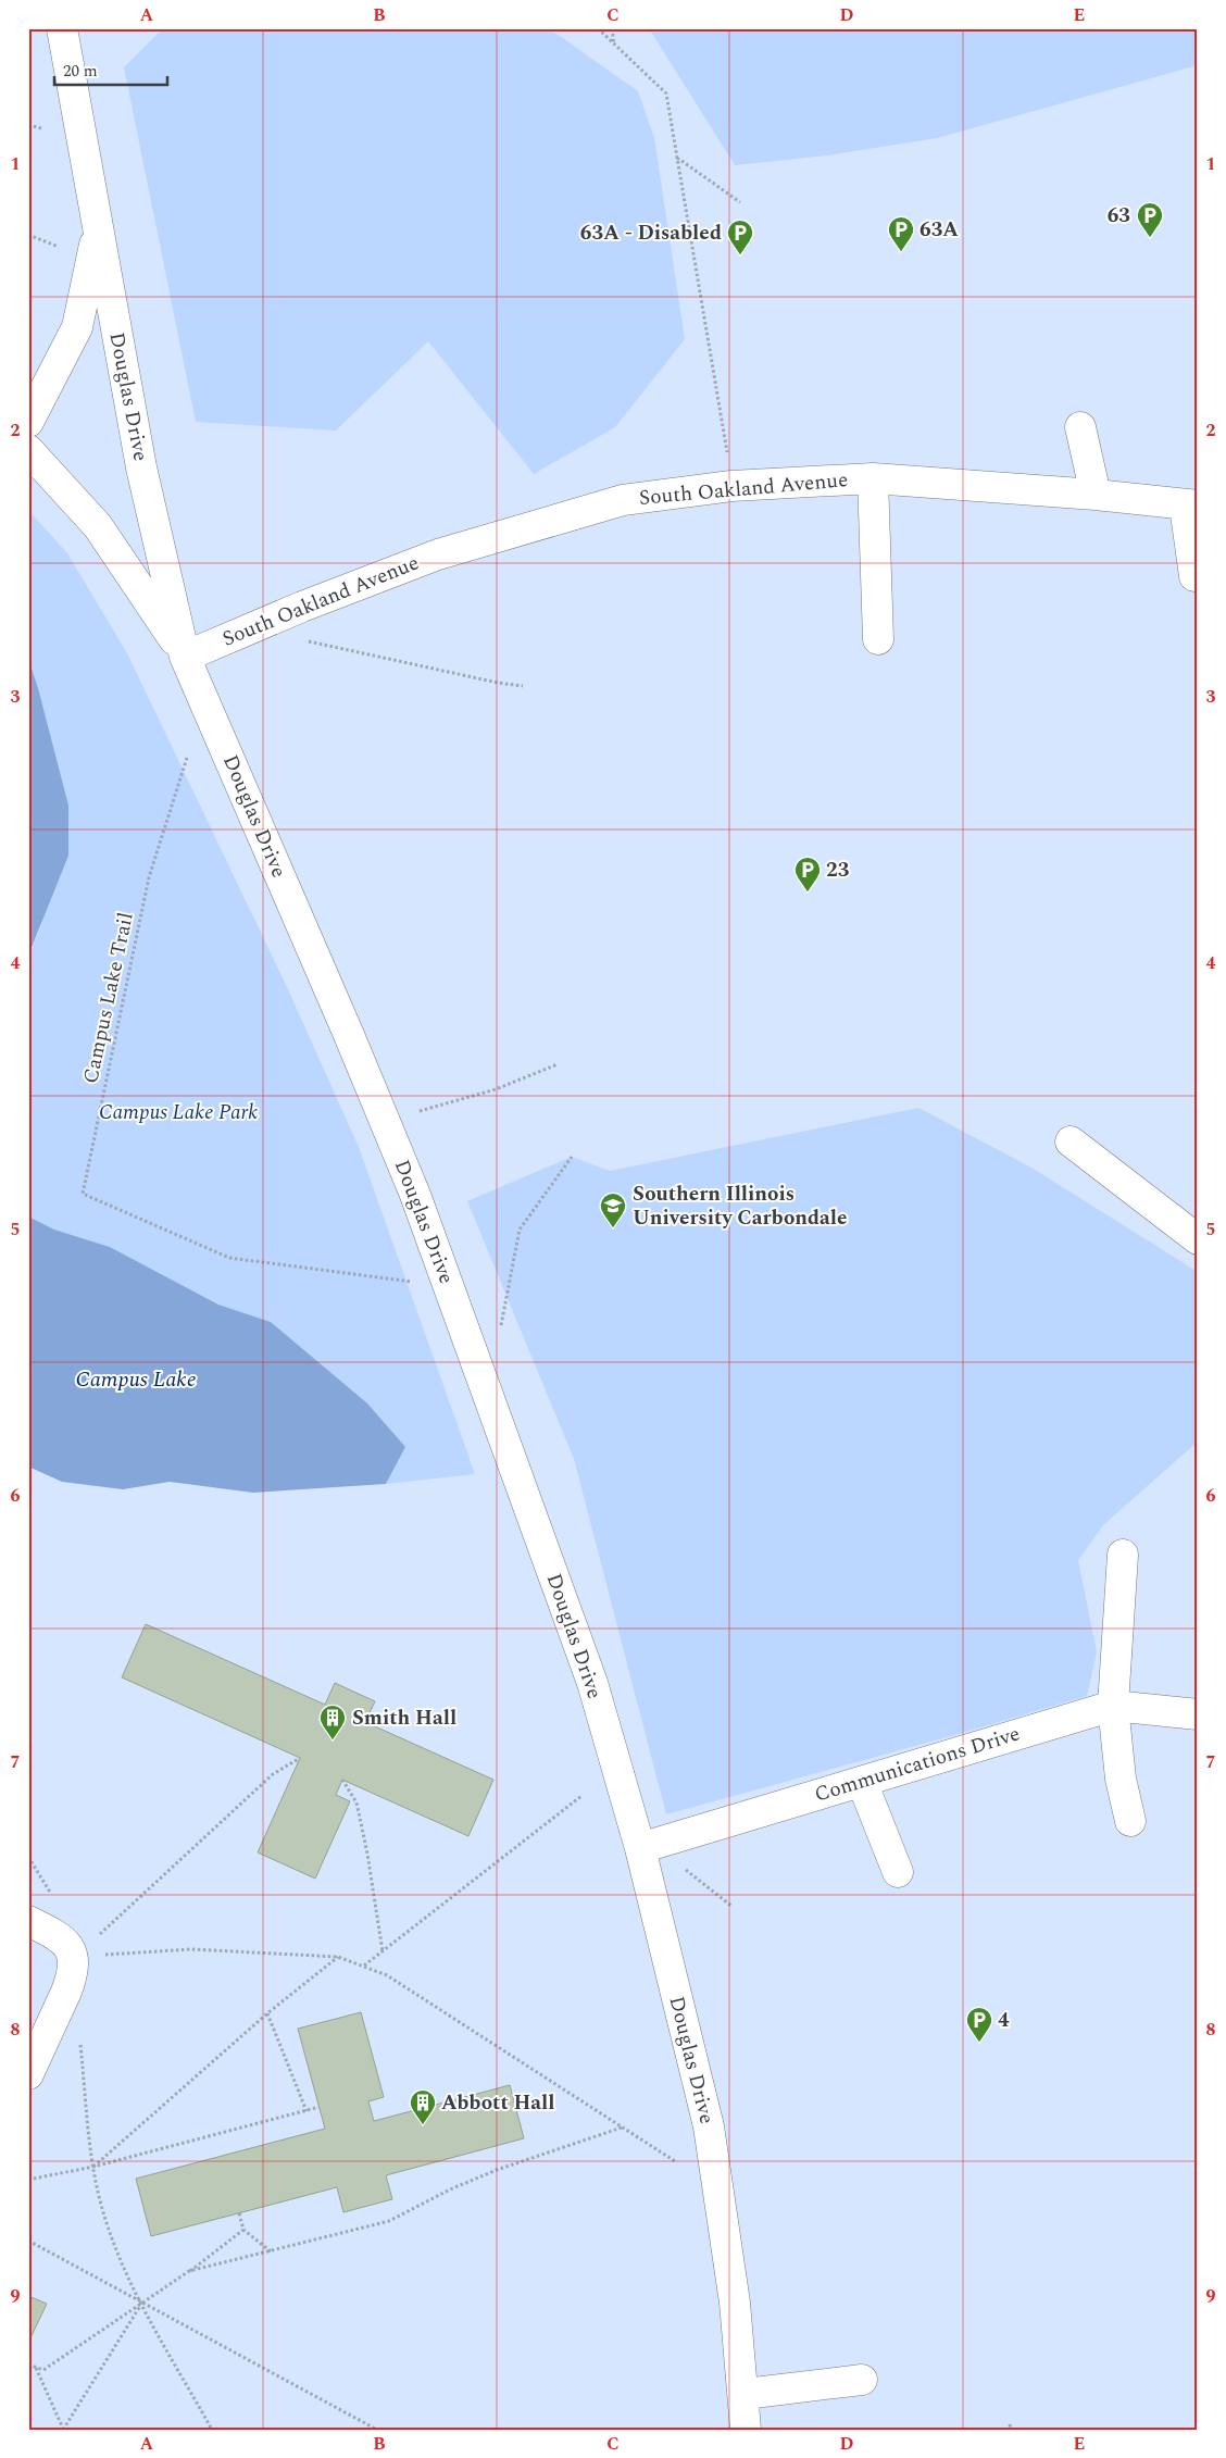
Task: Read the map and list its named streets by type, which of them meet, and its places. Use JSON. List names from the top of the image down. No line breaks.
{"streets":{"street":["Douglas Drive","South Oakland Avenue","Communications Drive"],"path":["Campus Lake Trail"]},"crossings":[["Douglas Drive","South Oakland Avenue"],["Douglas Drive","Communications Drive"]],"water":["Campus Lake"],"parks":["Campus Lake Park"],"places":{"parking":["63","63A","63A - Disabled","23","4"],"school or university":["Southern Illinois University Carbondale"],"building":["Smith Hall","Abbott Hall"]},"scale_bar":"20 m","grid":{"columns":["A","B","C","D","E"],"rows":["1","2","3","4","5","6","7","8","9"]}}
